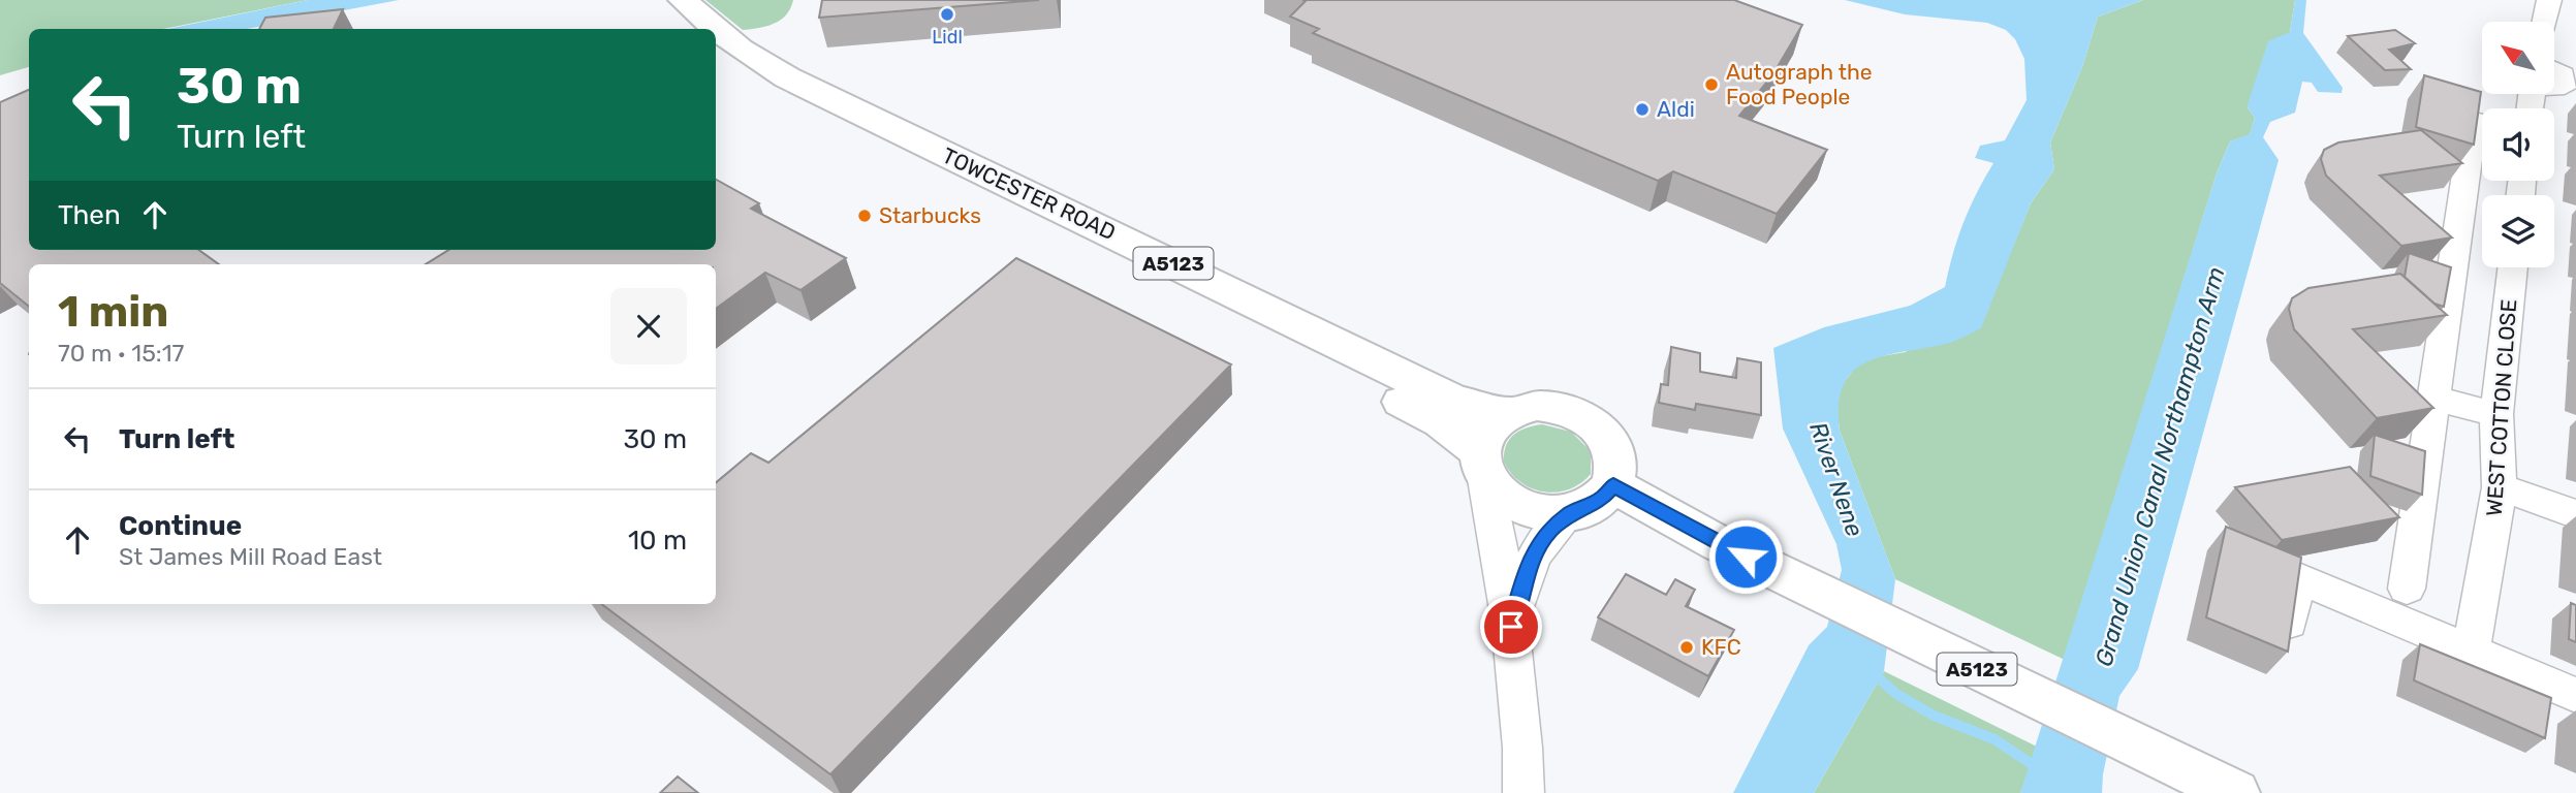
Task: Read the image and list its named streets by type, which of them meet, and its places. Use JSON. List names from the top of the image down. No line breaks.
{"streets":{"main road":["TOWCESTER ROAD","A5123"],"street":["WEST COTTON CLOSE"]},"crossings":[["TOWCESTER ROAD","A5123"]],"water":["Grand Union Canal Northampton Arm","River Nene"],"places":["Lidl","Autograph the Food People","Aldi","Starbucks","KFC"],"north":"top left","page":{"turn":["30 m","Turn left"],"then":"Then","heading":["1 min","70 m · 15:17"],"list":[{"name":"Turn left","value":"30 m"},{"name":"Continue","note":"St James Mill Road East","value":"10 m"}]}}
